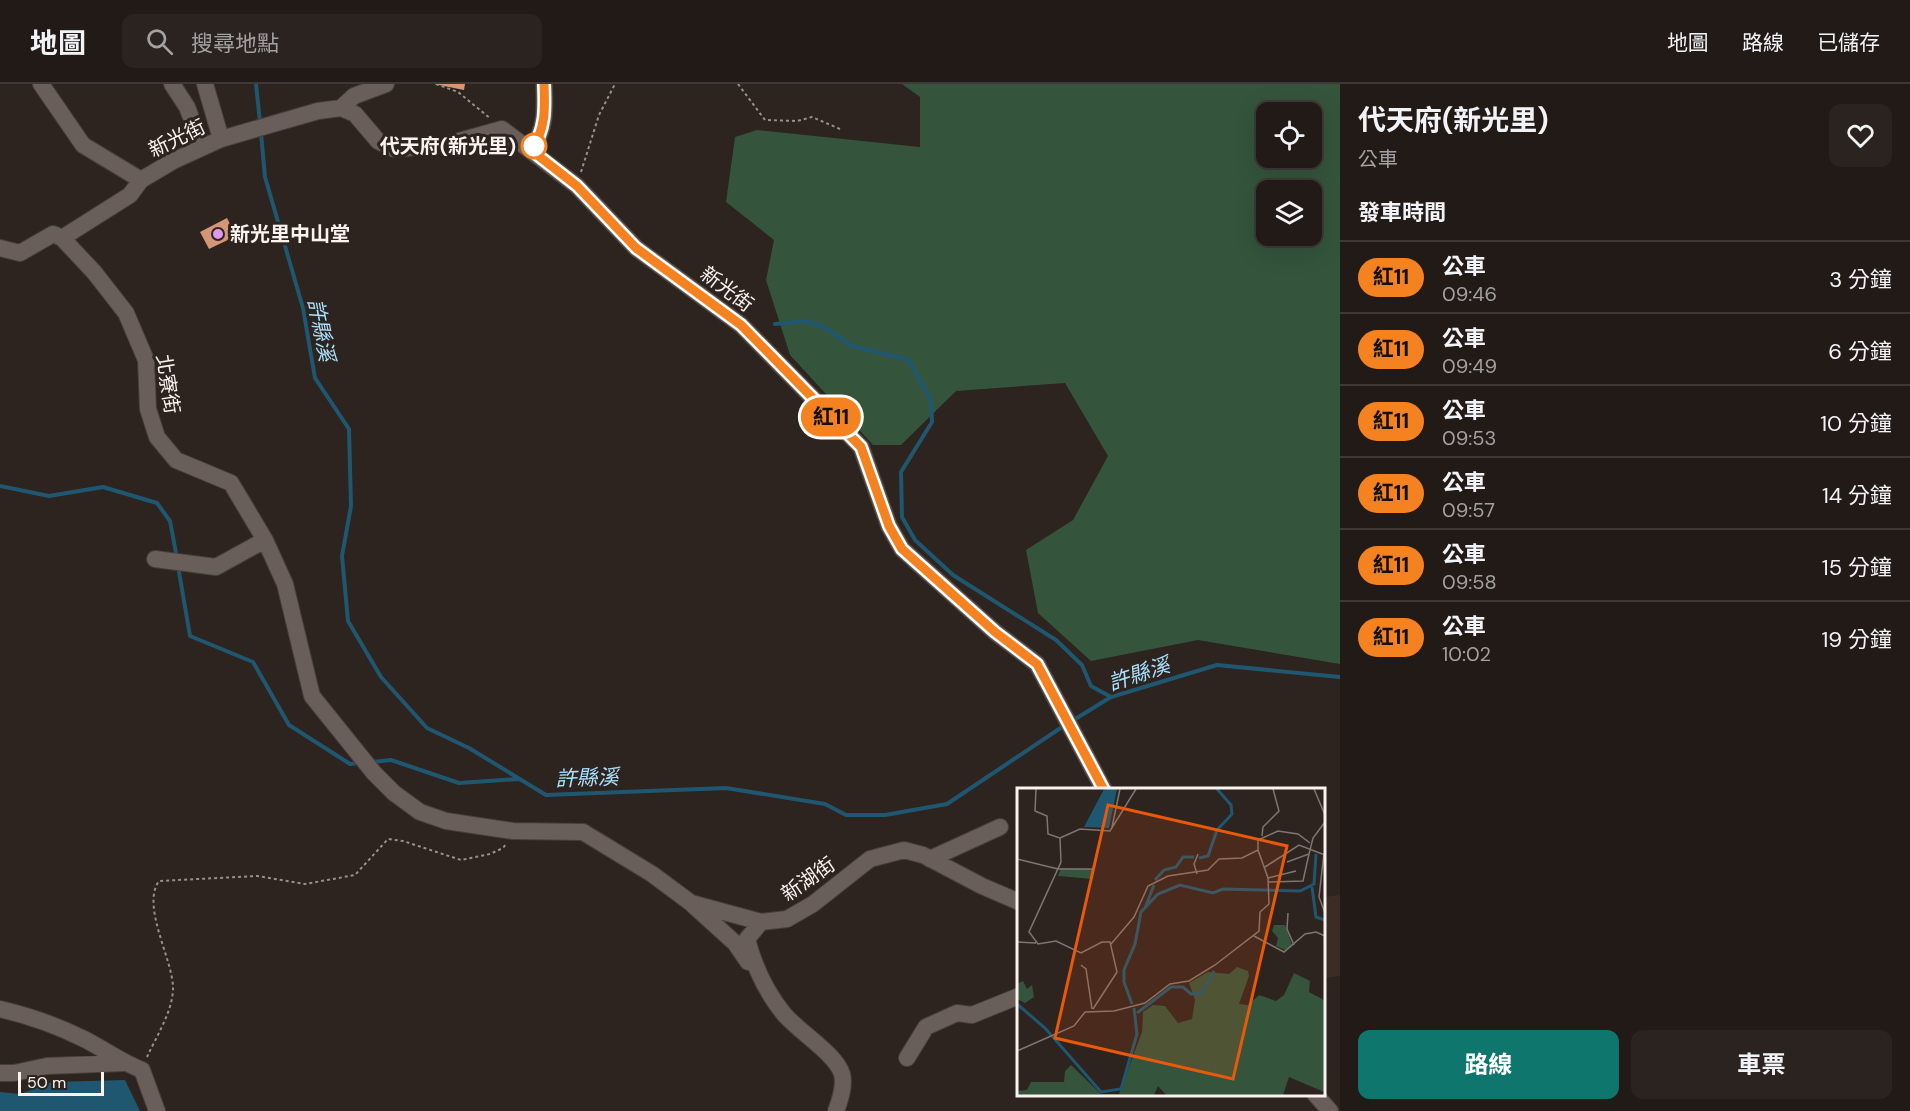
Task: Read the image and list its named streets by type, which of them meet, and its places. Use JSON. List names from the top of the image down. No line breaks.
{"streets":{"street":["新光街","北寮街","新湖街"]},"crossings":[["新光街","北寮街"]],"water":["許縣溪"],"places":["代天府(新光里)","新光里中山堂"],"lines":["bus line 紅11"],"scale_bar":"50 m","page":{"header":"地圖","search":"搜尋地點","nav":["地圖","路線","已儲存"],"on_map":"紅11","heading":[["代天府(新光里)","公車"],"發車時間"],"list":[{"mark":"紅11","name":"公車","note":"09:46","value":"3 分鐘"},{"mark":"紅11","name":"公車","note":"09:49","value":"6 分鐘"},{"mark":"紅11","name":"公車","note":"09:53","value":"10 分鐘"},{"mark":"紅11","name":"公車","note":"09:57","value":"14 分鐘"},{"mark":"紅11","name":"公車","note":"09:58","value":"15 分鐘"},{"mark":"紅11","name":"公車","note":"10:02","value":"19 分鐘"}],"buttons":["路線","車票"],"scale":"50 m"}}
